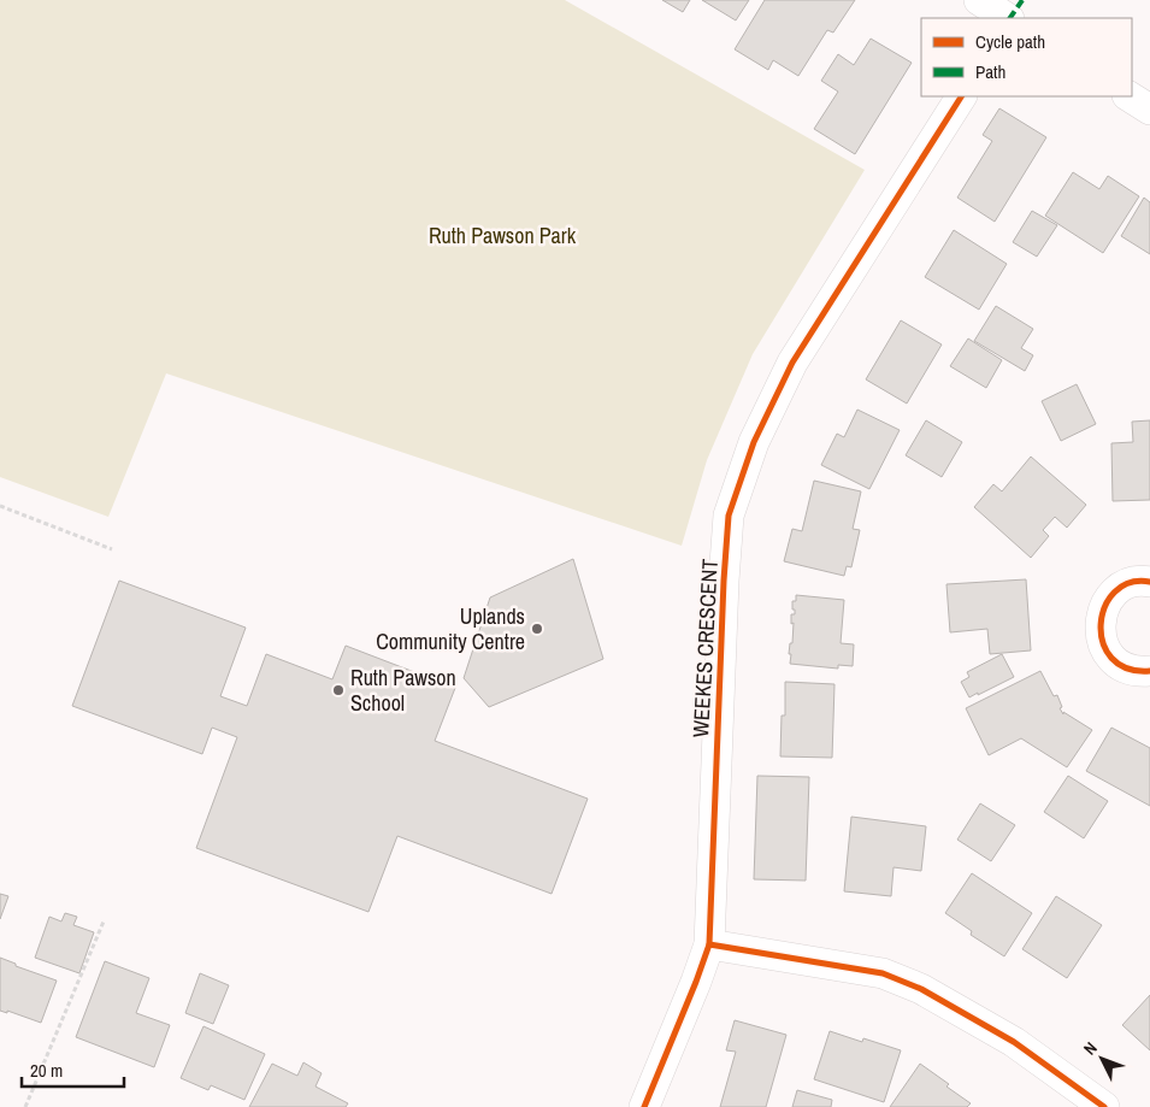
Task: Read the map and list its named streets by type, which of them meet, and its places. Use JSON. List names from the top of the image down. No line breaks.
{"streets":{"street":["WEEKES CRESCENT"]},"parks":["Ruth Pawson Park"],"places":["Uplands Community Centre","Ruth Pawson School"],"legend":["Cycle path","Path"],"scale_bar":"20 m","north":"top left"}
